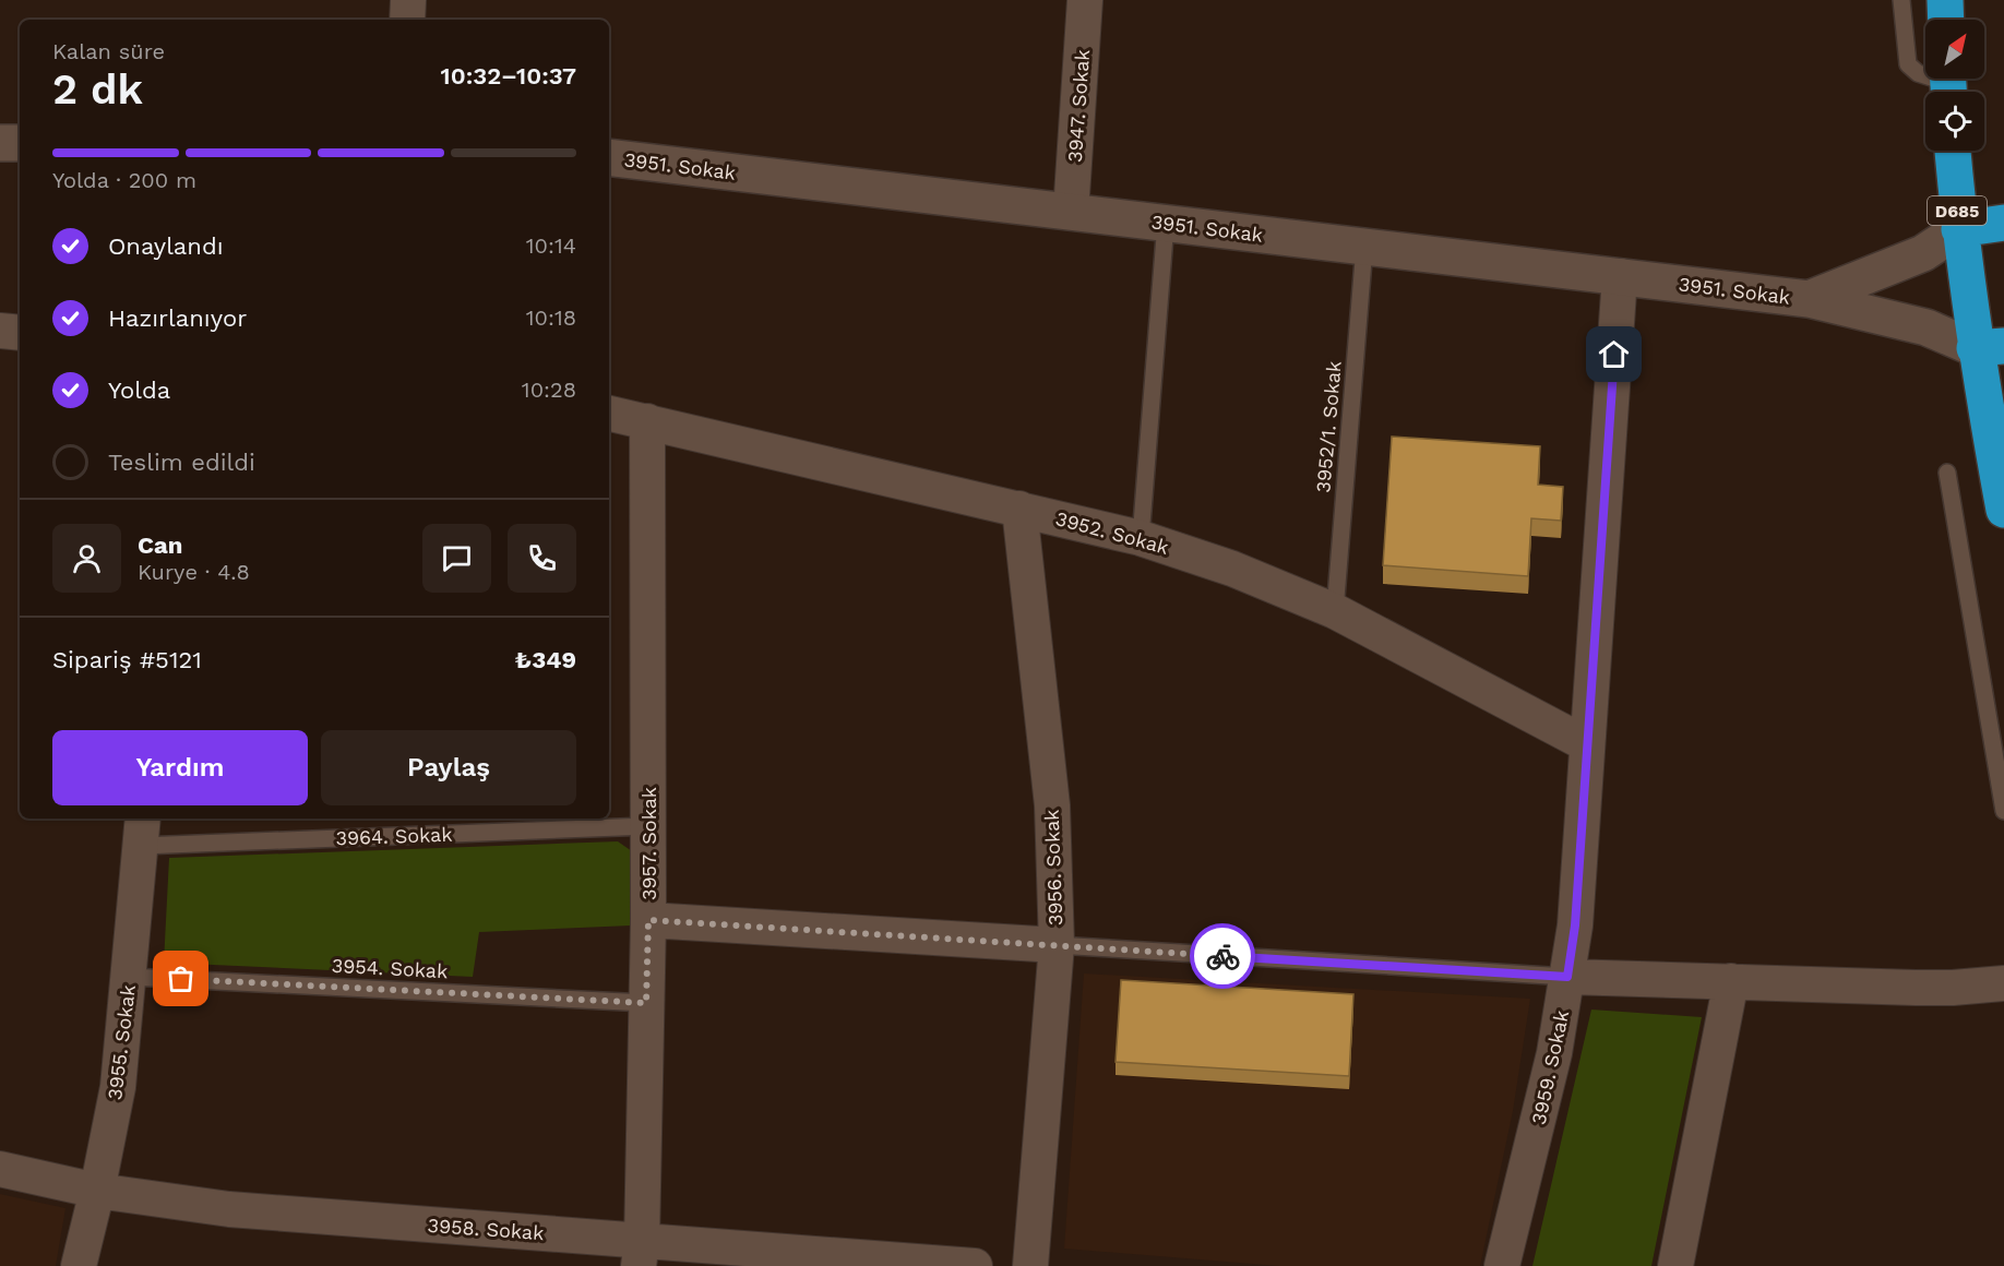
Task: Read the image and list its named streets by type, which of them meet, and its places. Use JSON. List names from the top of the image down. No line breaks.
{"streets":{"highway":["D685"],"street":["3947. Sokak","3951. Sokak","3952. Sokak","3957. Sokak","3956. Sokak","3955. Sokak","3959. Sokak","3958. Sokak"],"lane":["3952/1. Sokak","3964. Sokak","3954. Sokak"]},"crossings":[["3947. Sokak","3951. Sokak"],["3951. Sokak","D685"],["3951. Sokak","3952/1. Sokak"],["3951. Sokak","3959. Sokak"],["3952/1. Sokak","3952. Sokak"],["3952. Sokak","3957. Sokak"],["3952. Sokak","3956. Sokak"],["3952. Sokak","3959. Sokak"],["3964. Sokak","3957. Sokak"],["3964. Sokak","3955. Sokak"],["3957. Sokak","3954. Sokak"],["3957. Sokak","3958. Sokak"],["3954. Sokak","3955. Sokak"],["3955. Sokak","3958. Sokak"]],"north":"top right","page":{"heading":["2 dk","Kalan süre","10:32–10:37"],"panel":["Can","Kurye · 4.8","Sipariş #5121","₺349"],"bar":"Yolda · 200 m","list":[["Onaylandı","10:14"],["Hazırlanıyor","10:18"],["Yolda","10:28"],"Teslim edildi"],"buttons":["Yardım","Paylaş"]}}
